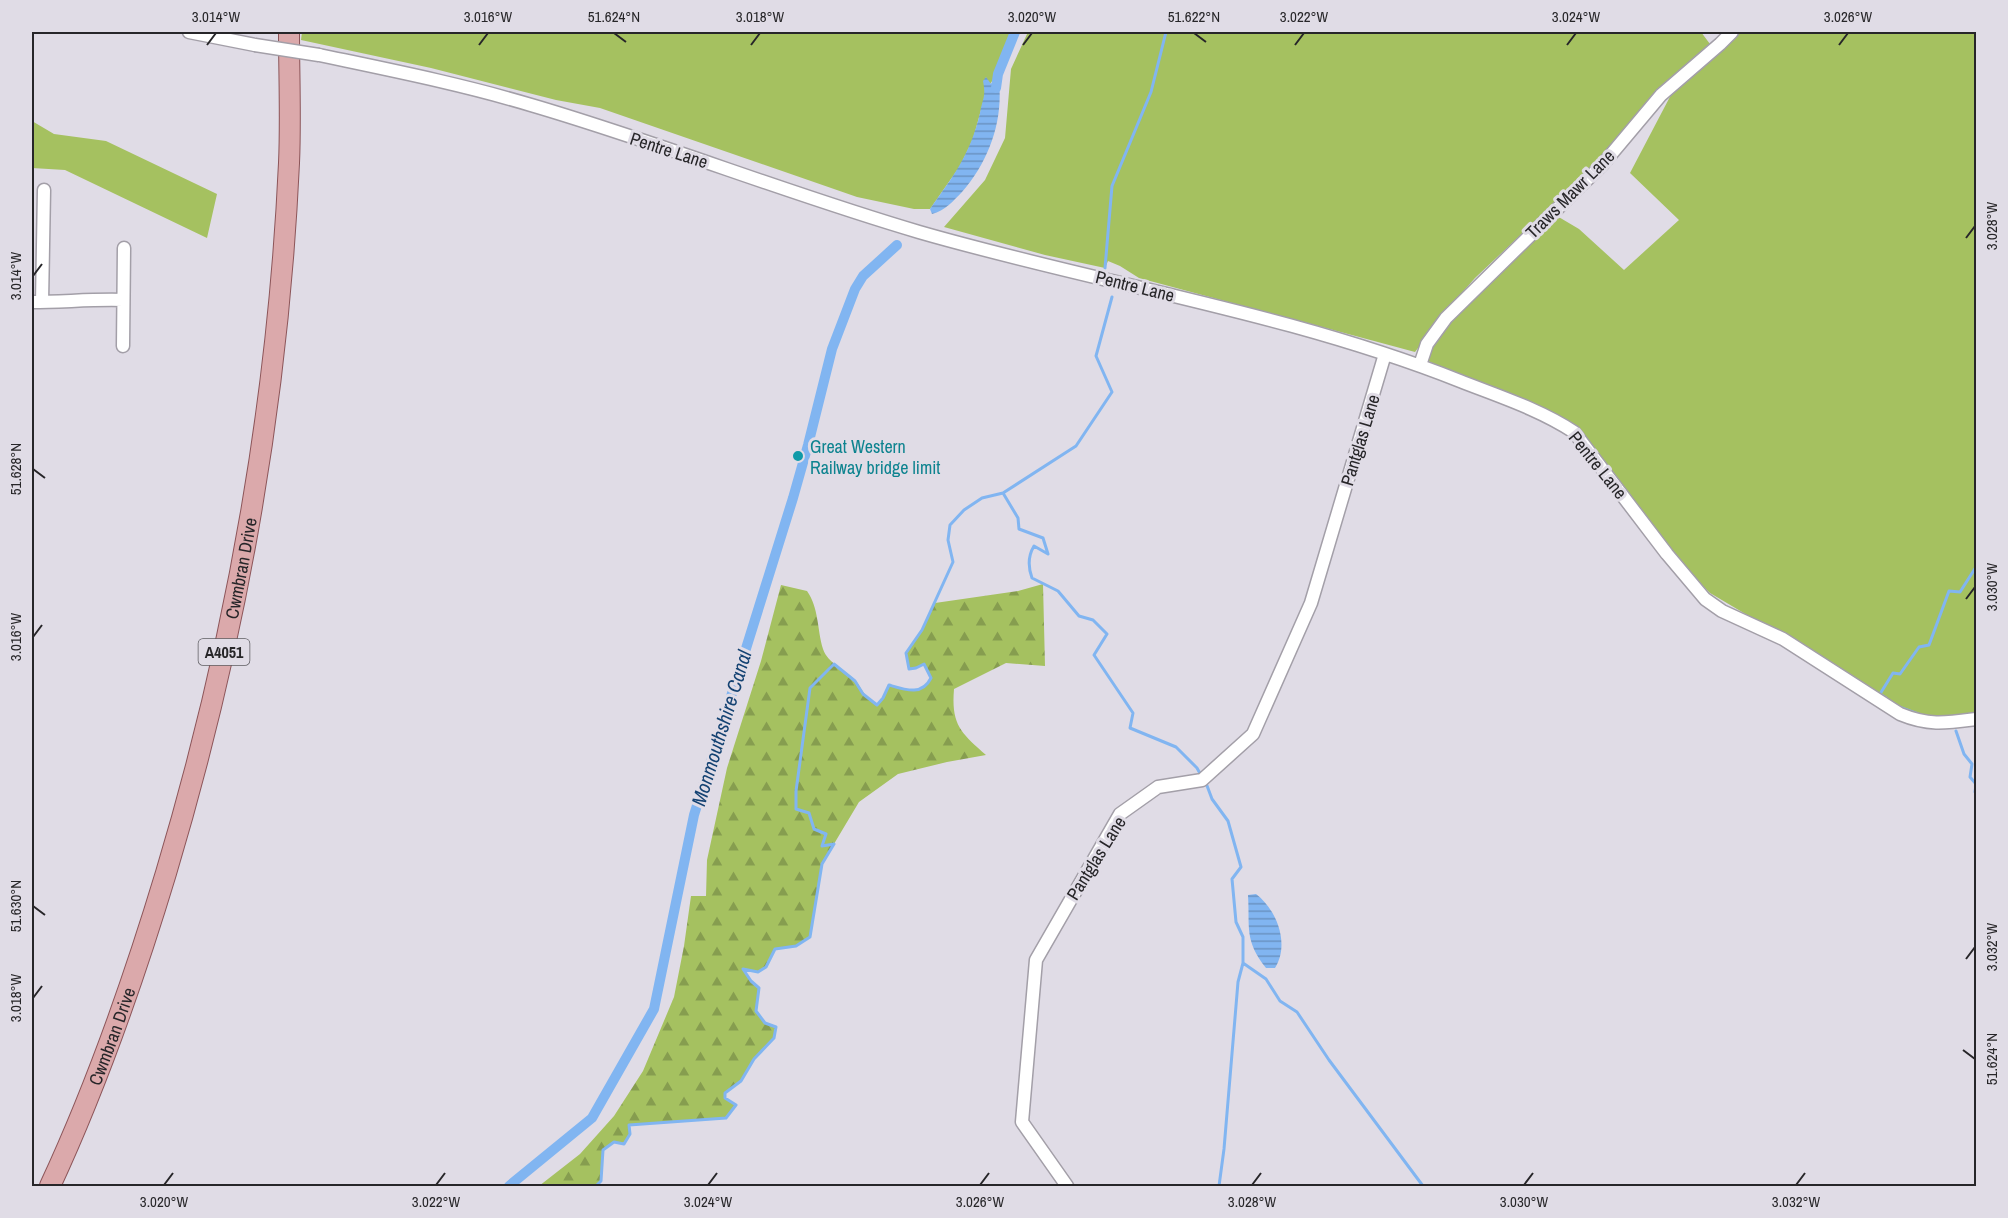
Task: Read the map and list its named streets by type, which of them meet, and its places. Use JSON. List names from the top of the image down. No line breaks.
{"streets":{"main road":["Cwmbran Drive","A4051"],"street":["Pentre Lane","Traws Mawr Lane","Pantglas Lane"]},"crossings":[["Pentre Lane","Traws Mawr Lane"],["Pentre Lane","Pantglas Lane"]],"water":["Monmouthshire Canal"],"places":["Great Western Railway bridge limit"],"coordinates":["3.014°W","3.016°W","51.624°N","3.018°W","3.020°W","51.622°N","3.022°W","3.024°W","3.026°W","3.028°W","51.628°N","3.030°W","51.630°N","3.032°W"]}
